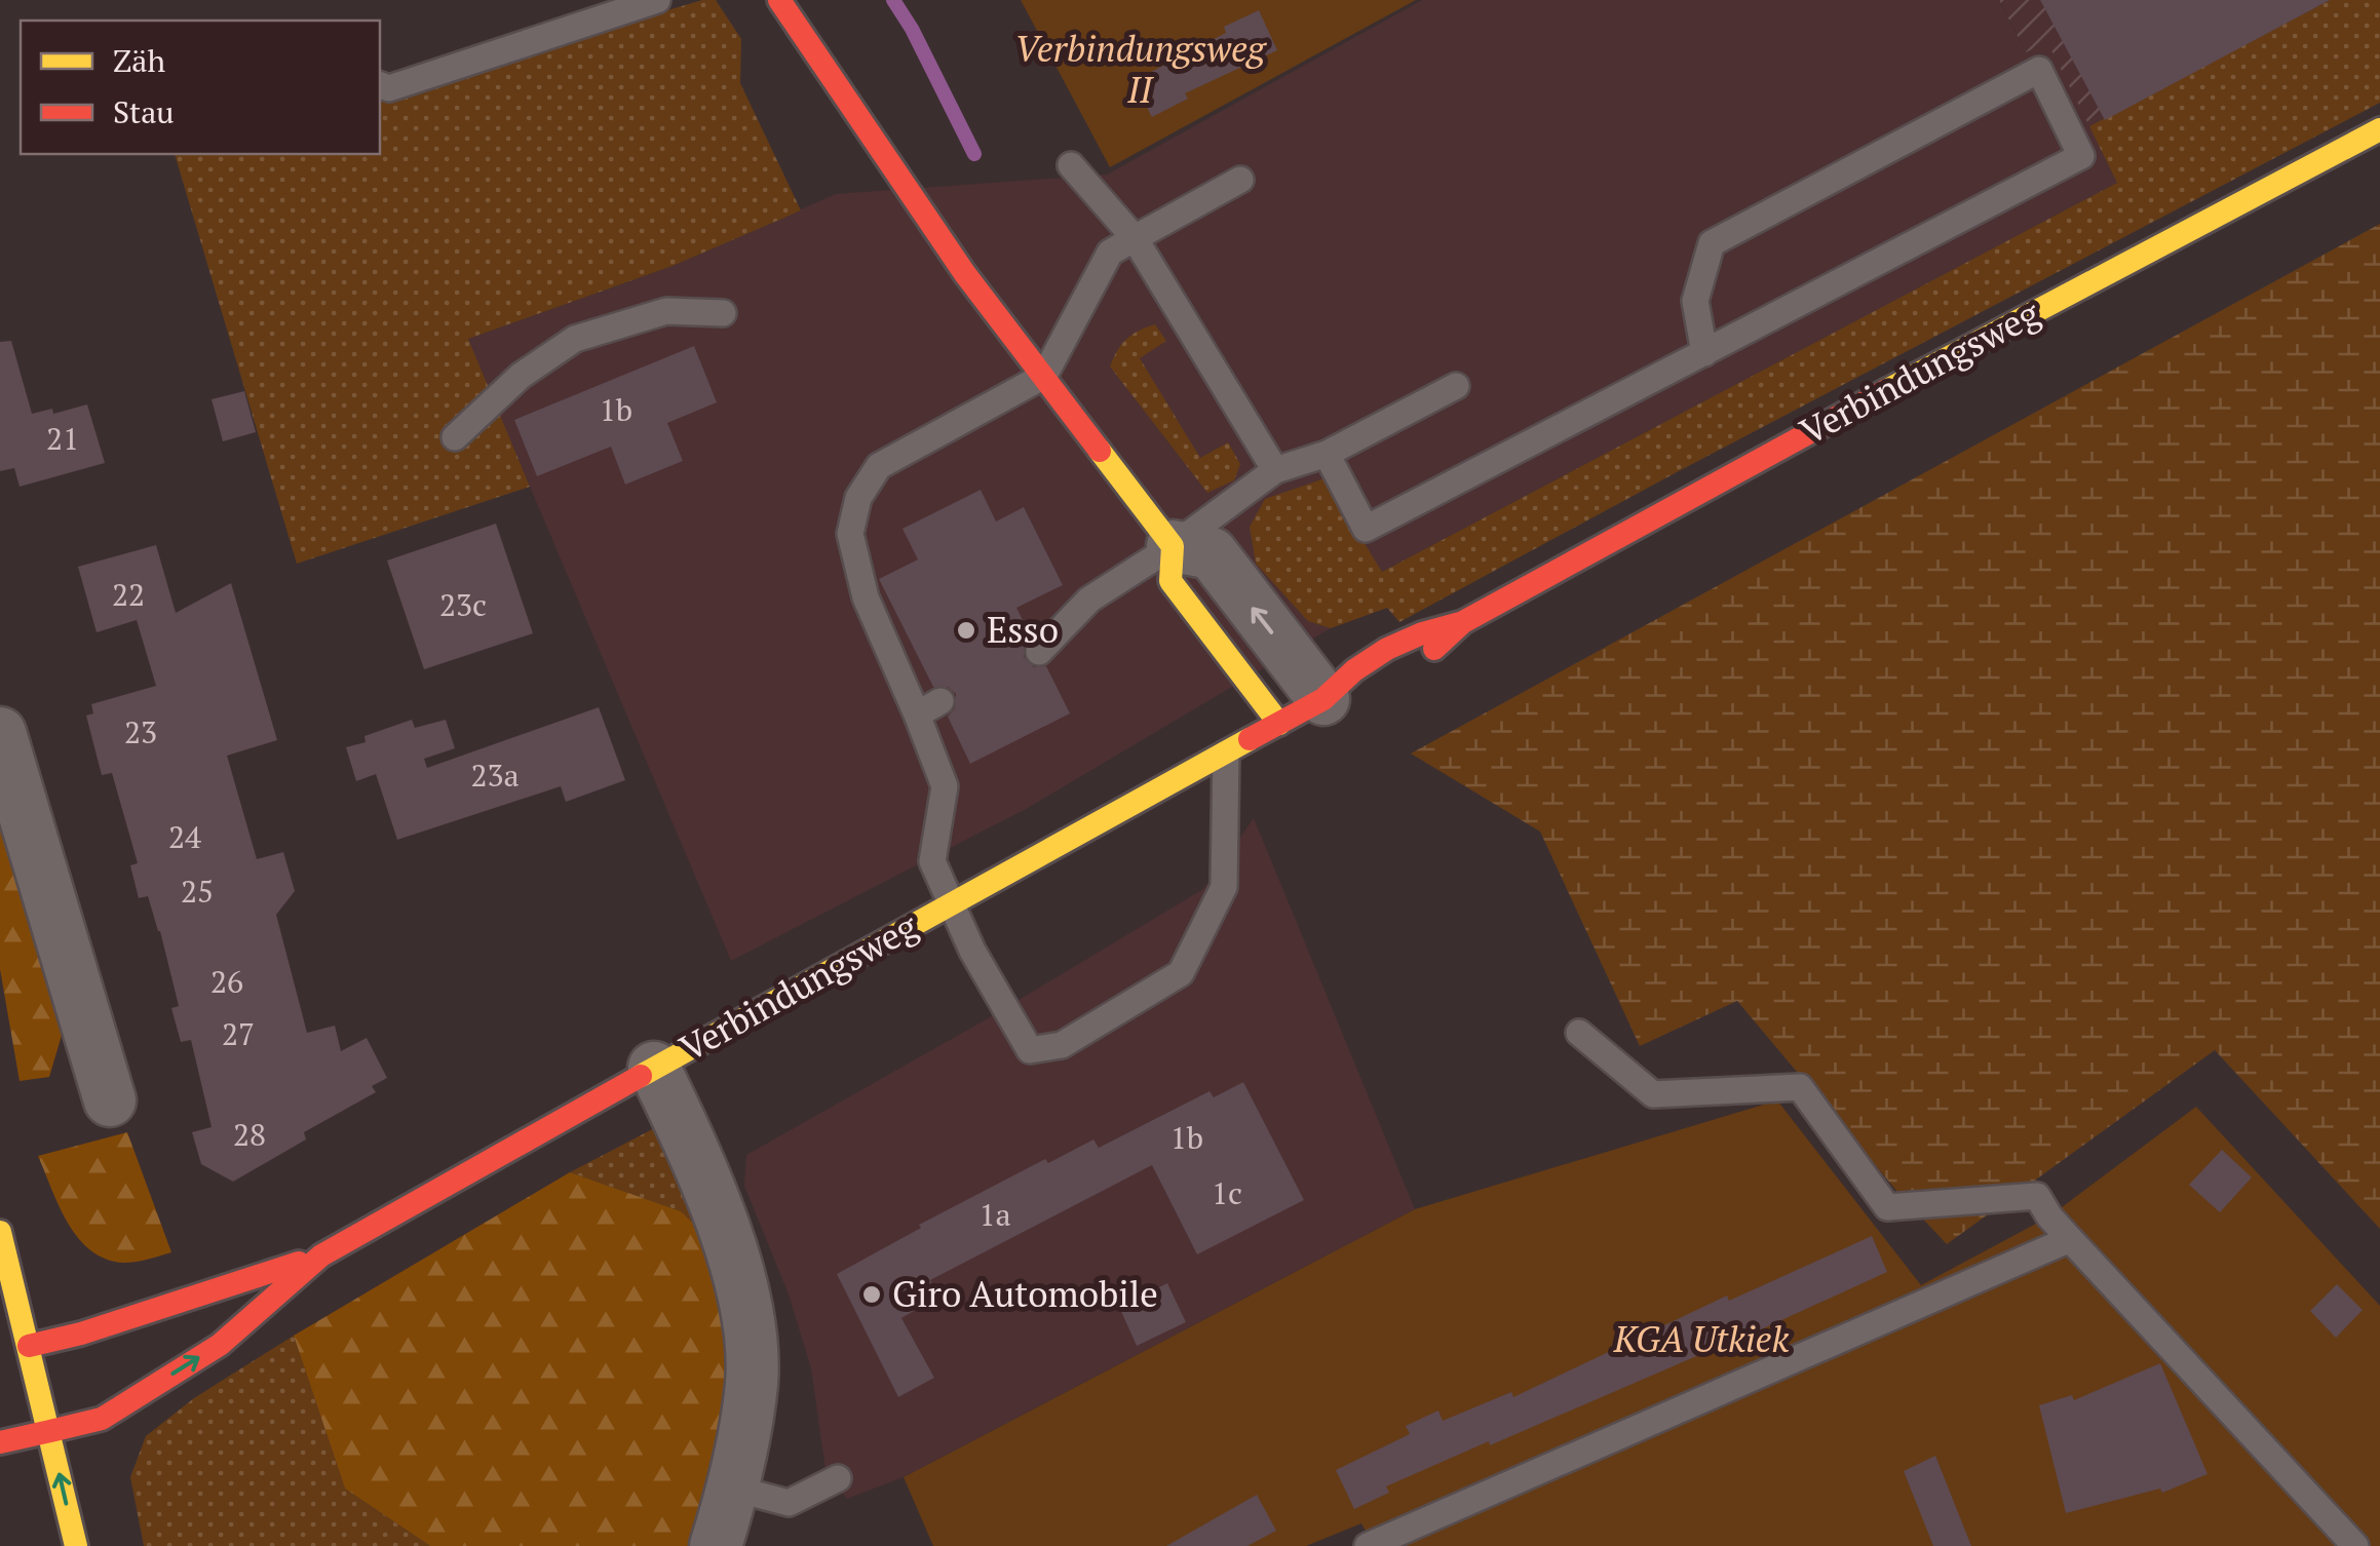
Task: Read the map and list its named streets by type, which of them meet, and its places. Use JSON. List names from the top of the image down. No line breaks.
{"streets":{"main road":["Verbindungsweg"]},"parks":["Verbindungsweg II","KGA Utkiek"],"places":["Esso","Giro Automobile"],"house_numbers":["1b","21","22","23c","23","23a","24","25","26","27","28","1b","1c","1a"],"legend":["Zäh","Stau"]}
